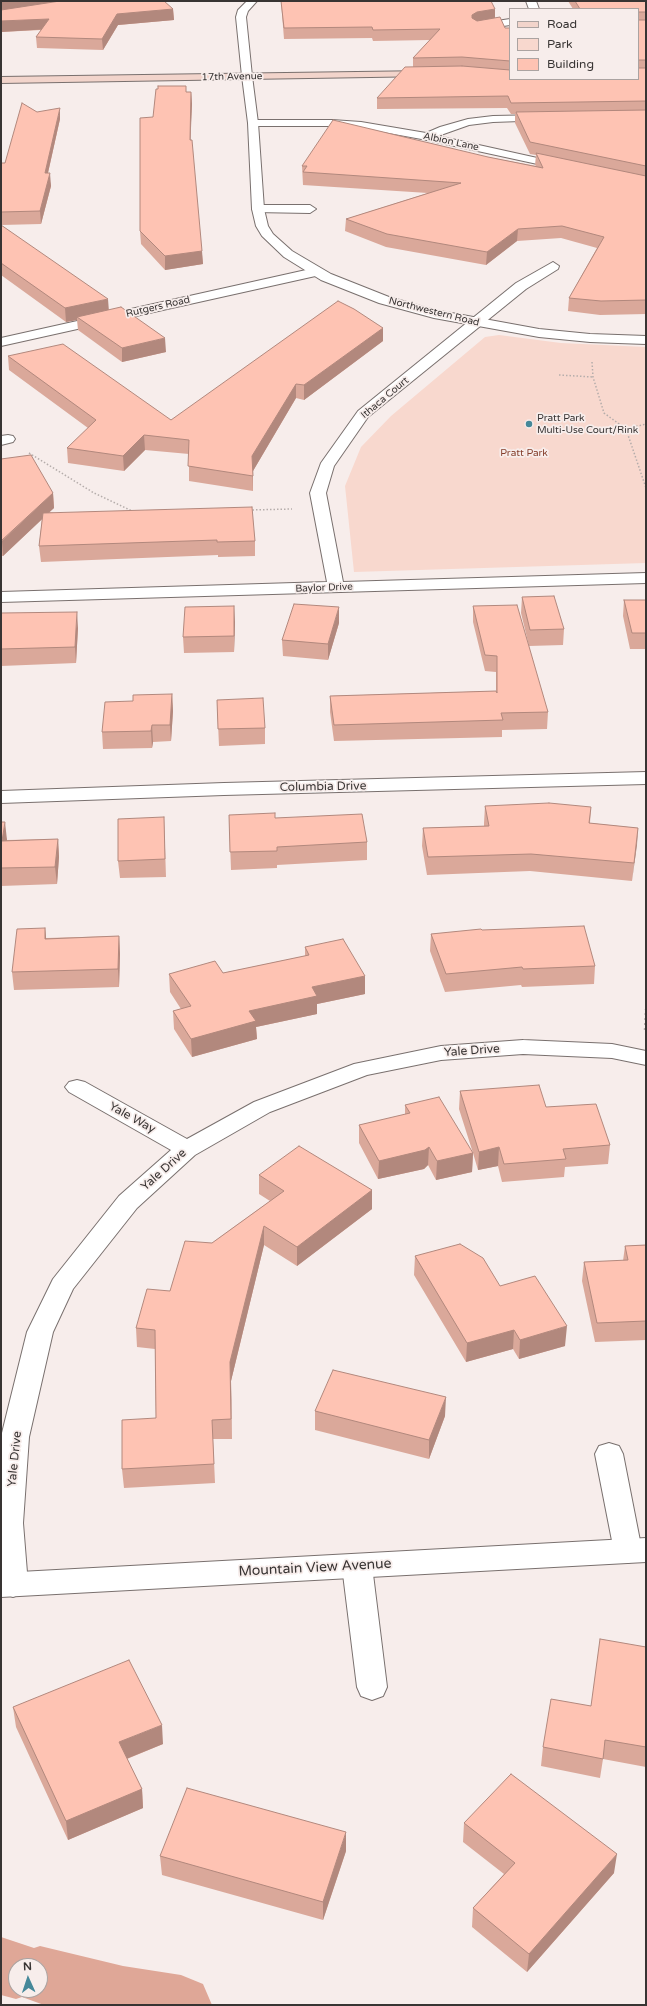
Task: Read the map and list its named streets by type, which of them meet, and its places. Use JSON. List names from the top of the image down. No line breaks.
{"streets":{"main road":["17th Avenue"],"street":["Albion Lane","Rutgers Road","Northwestern Road","Ithaca Court","Baylor Drive","Columbia Drive","Yale Drive","Yale Way","Mountain View Avenue"]},"crossings":[["17th Avenue","Northwestern Road"],["Albion Lane","Northwestern Road"],["Rutgers Road","Northwestern Road"],["Northwestern Road","Ithaca Court"],["Ithaca Court","Baylor Drive"],["Yale Drive","Yale Way"],["Yale Drive","Mountain View Avenue"]],"parks":["Pratt Park"],"places":["Pratt Park Multi-Use Court/Rink"],"legend":["Road","Park","Building"],"north":"top"}
